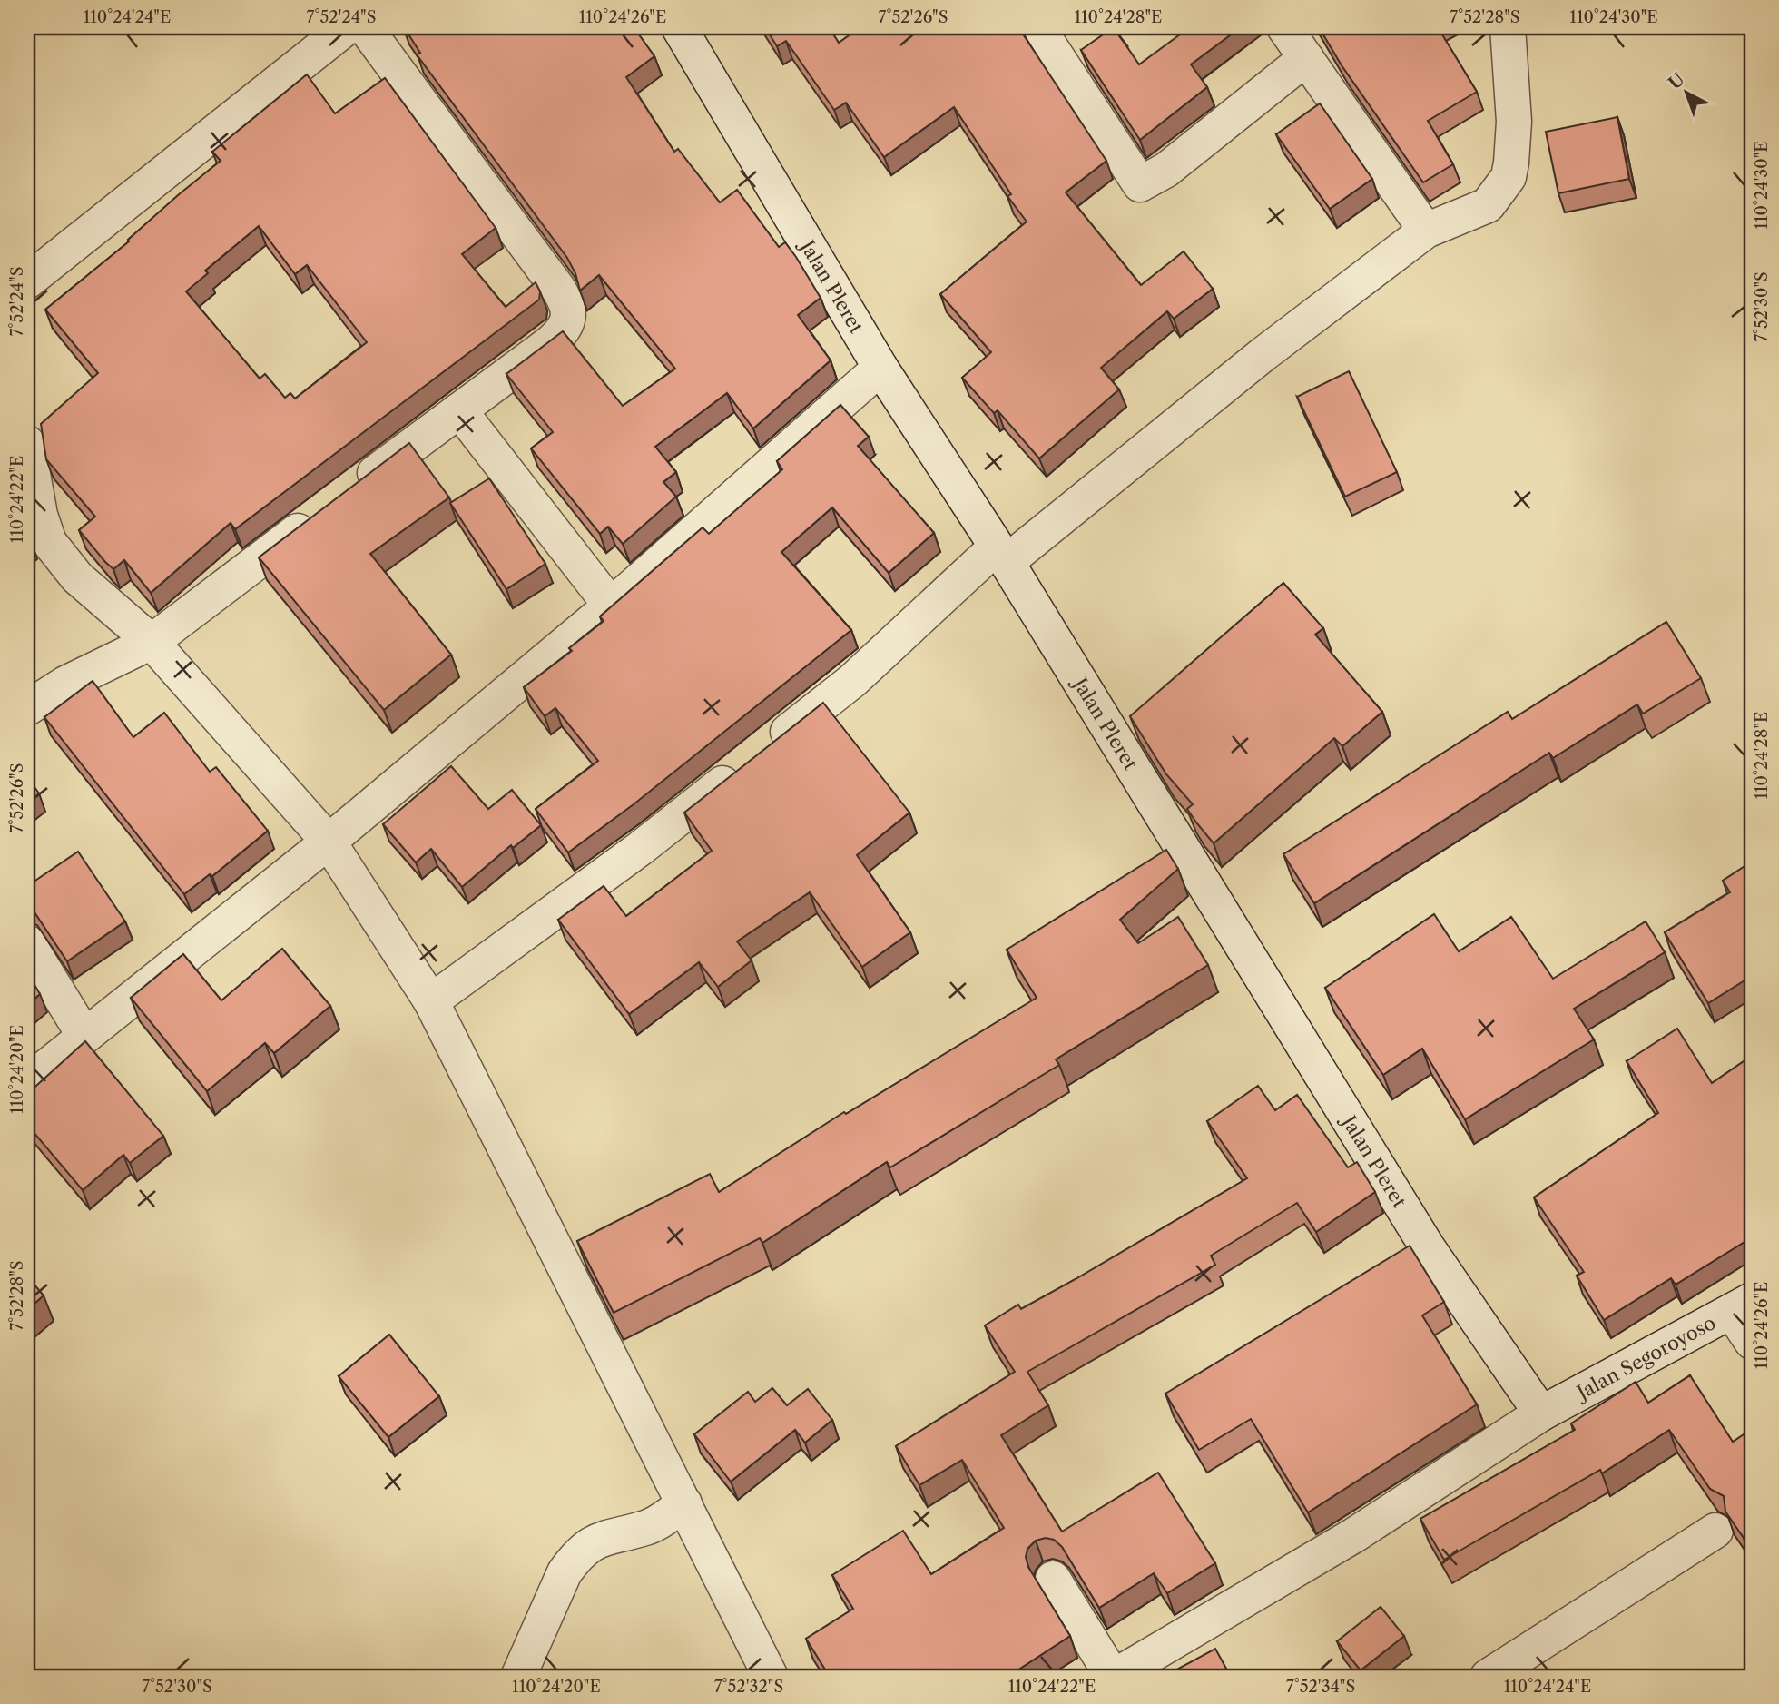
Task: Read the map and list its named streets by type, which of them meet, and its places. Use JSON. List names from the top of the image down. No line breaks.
{"streets":{"street":["Jalan Pleret","Jalan Segoroyoso"]},"crossings":[["Jalan Pleret","Jalan Segoroyoso"]],"north":"top left","coordinates":["110°24'24\"E","7°52'24\"S","110°24'26\"E","7°52'26\"S","110°24'28\"E","7°52'28\"S","110°24'30\"E","7°52'30\"S","110°24'22\"E","110°24'20\"E","7°52'32\"S","7°52'34\"S"]}
